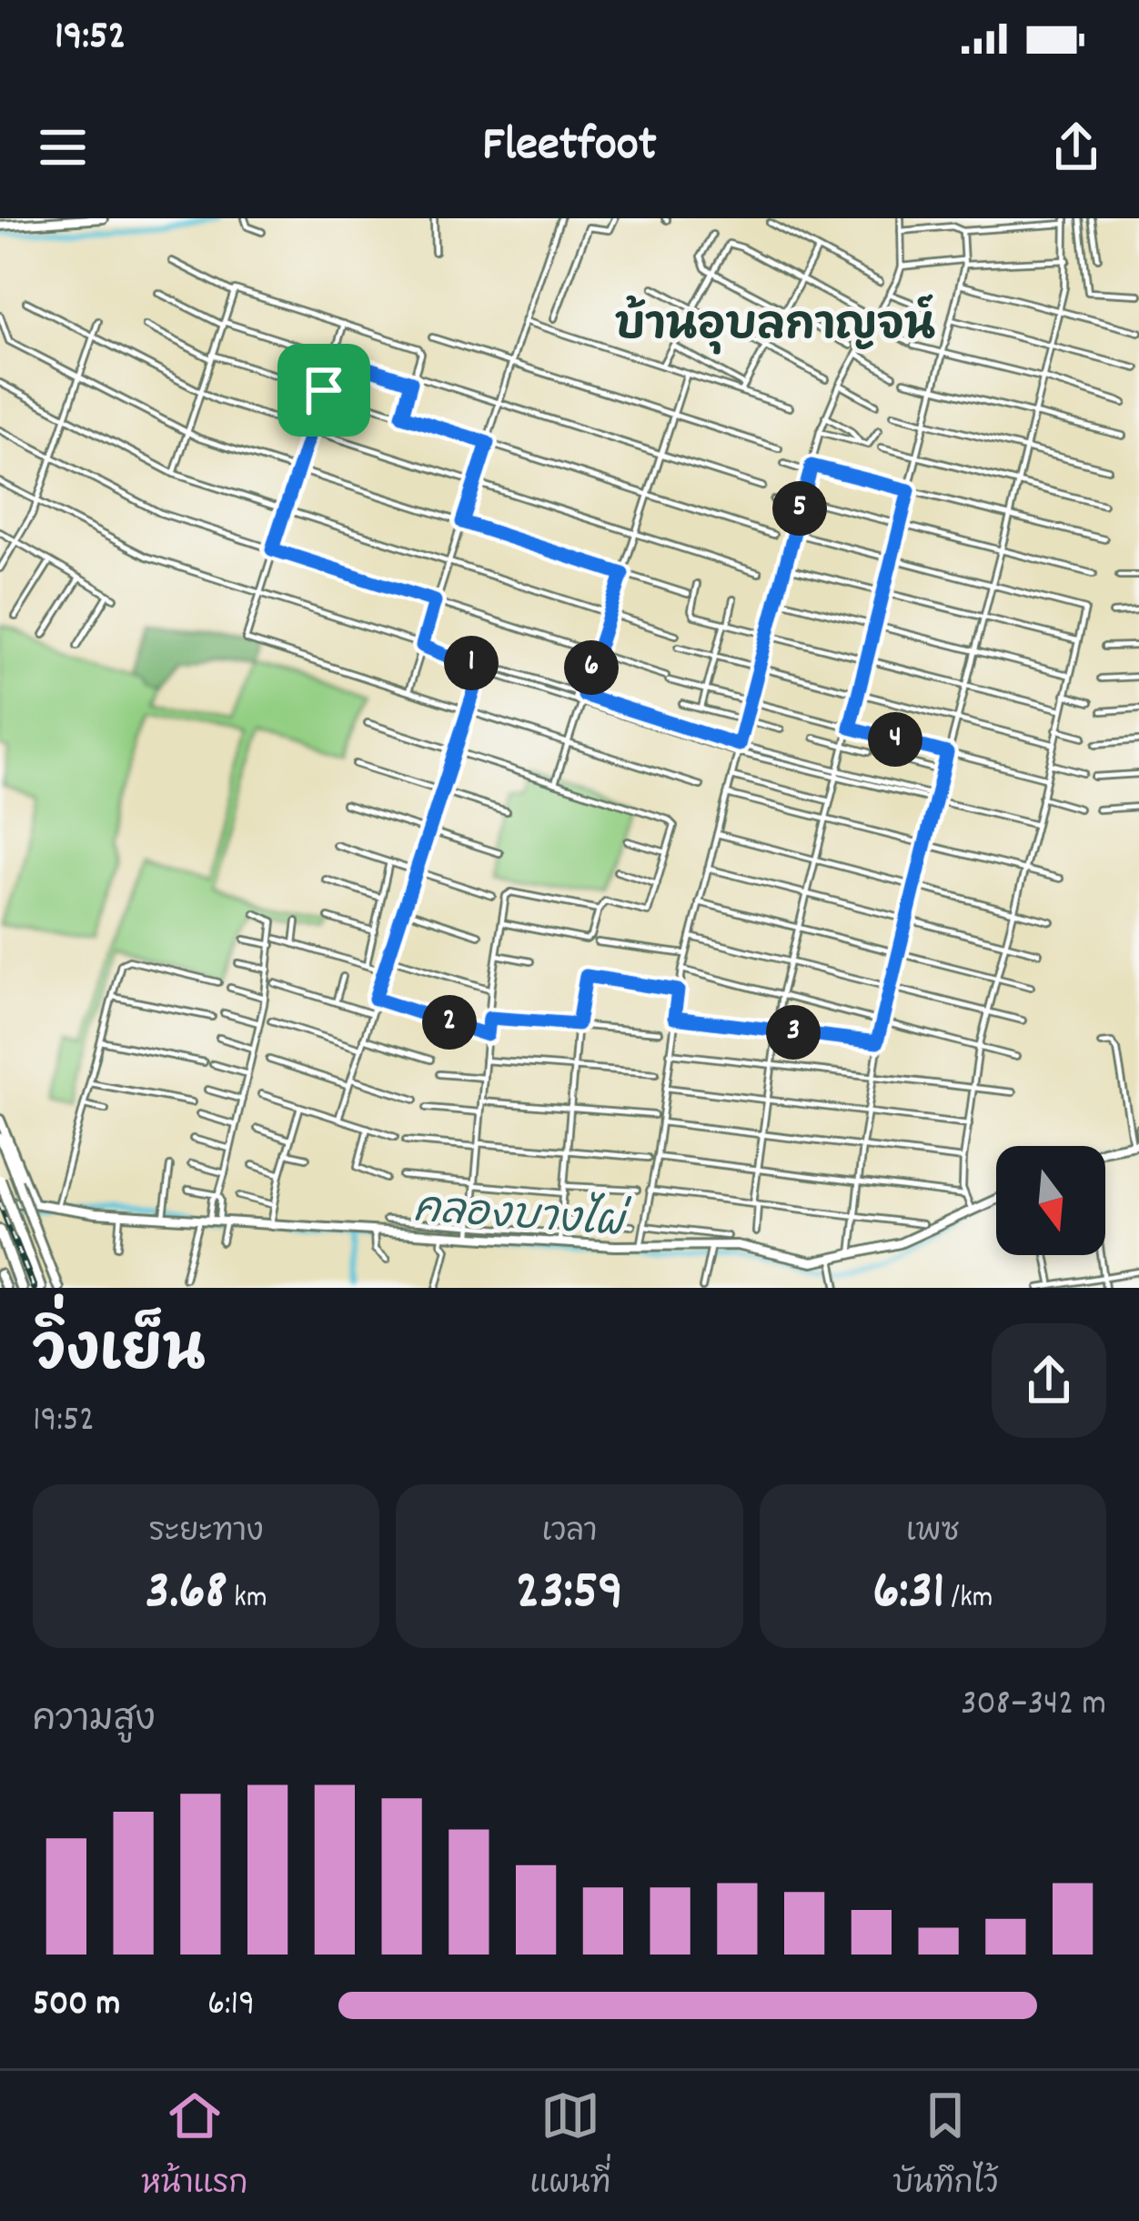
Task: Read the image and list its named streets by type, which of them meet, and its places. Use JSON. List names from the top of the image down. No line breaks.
{"districts":["บ้านอุบลกาญจน์"],"water":["คลองบางไผ่"],"north":"bottom","page":{"status":"19:52","header":"Fleetfoot","pins":["5","1","6","4","2","3"],"heading":["วิ่งเย็น","19:52"],"stats":[["ระยะทาง","3.68 km"],["เวลา","23:59"],["เพซ","6:31 /km"]],"chart":["ความสูง","308–342 m"],"list":[{"name":"500 m","note":"6:19"}],"tabs":["หน้าแรก","แผนที่","บันทึกไว้"]}}
